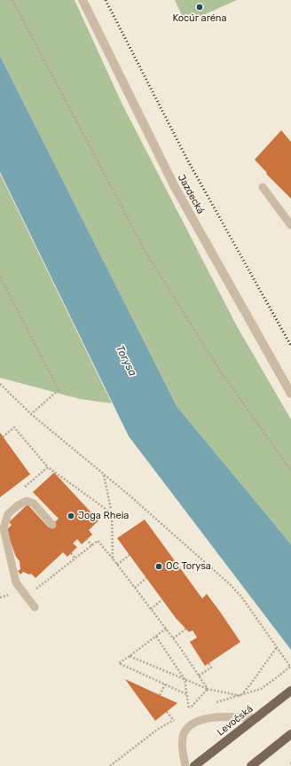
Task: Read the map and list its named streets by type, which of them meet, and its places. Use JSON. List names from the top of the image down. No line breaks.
{"streets":{"main road":["Levočská"],"street":["Jazdecká"]},"water":["Torysa"],"places":["Kocúr aréna","Joga Rheia","OC Torysa"]}
